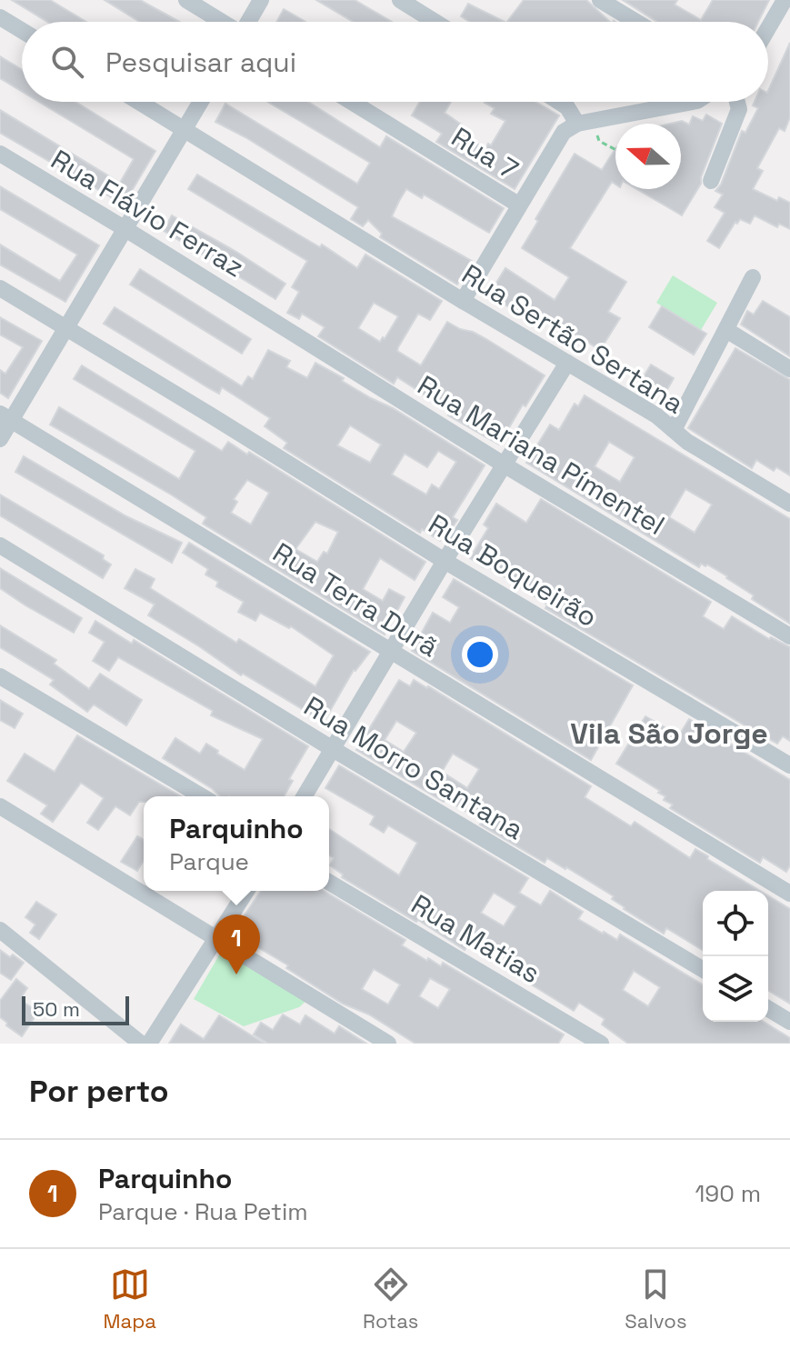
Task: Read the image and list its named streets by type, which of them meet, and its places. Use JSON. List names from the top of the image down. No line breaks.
{"streets":{"street":["Rua 7","Rua Flávio Ferraz","Rua Sertão Sertana","Rua Mariana Pímentel","Rua Boqueirão","Rua Terra Durã","Rua Morro Santana","Rua Matias"]},"crossings":[["Rua Flávio Ferraz","Rua Mariana Pímentel"]],"districts":["Vila São Jorge"],"scale_bar":"50 m","north":"left","page":{"search":"Pesquisar aqui","popup":["Parquinho","Parque"],"pins":"1","scale":"50 m","heading":"Por perto","list":[{"mark":"1","name":"Parquinho","note":"Parque · Rua Petim","value":"190 m"}],"nav":["Mapa","Rotas","Salvos"]}}
